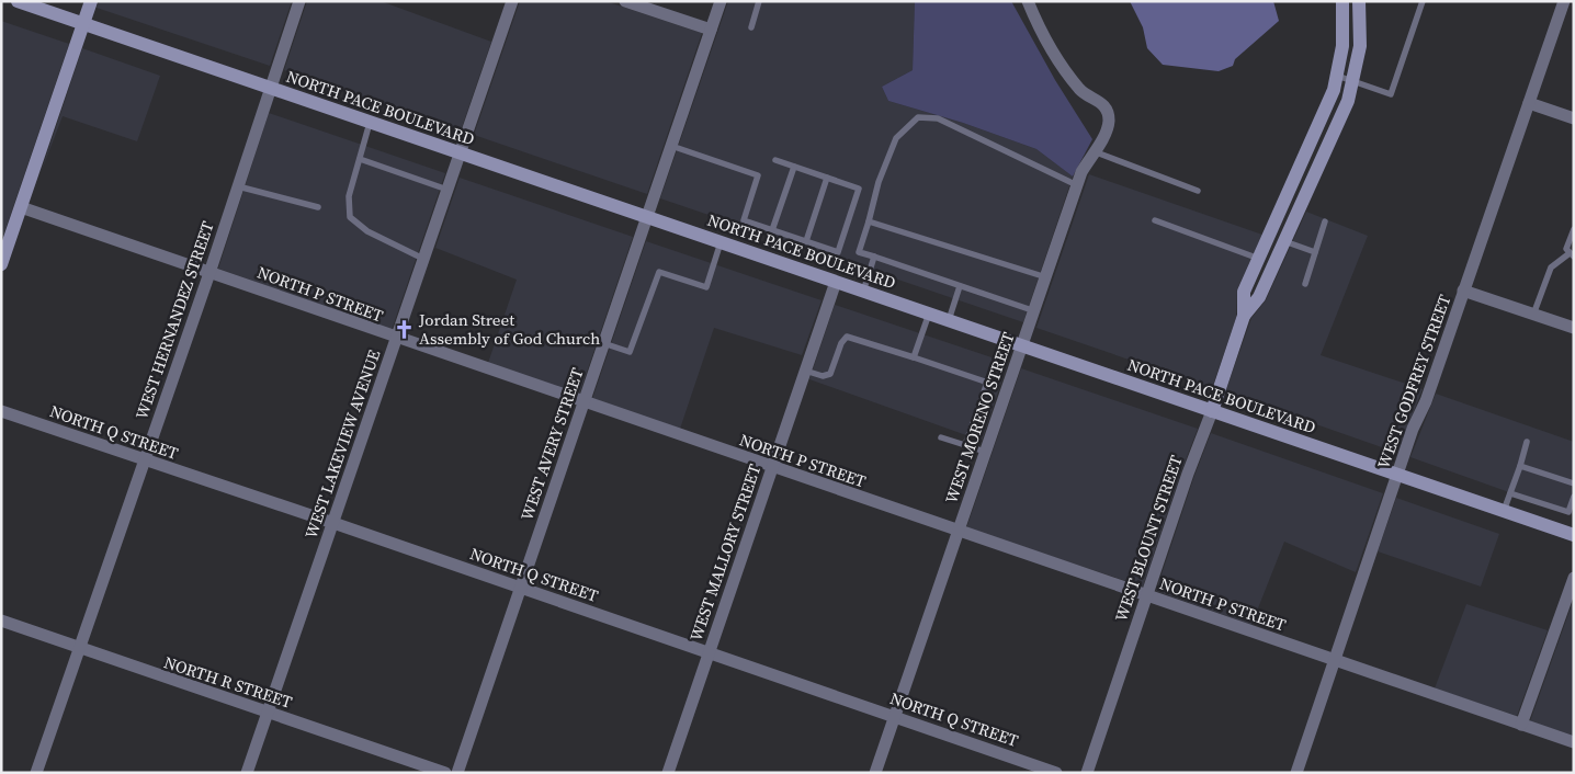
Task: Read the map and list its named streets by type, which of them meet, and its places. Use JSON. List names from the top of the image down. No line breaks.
{"streets":{"main road":["NORTH PACE BOULEVARD","WEST BLOUNT STREET"],"street":["NORTH P STREET","WEST HERNANDEZ STREET","WEST GODFREY STREET","WEST MORENO STREET","NORTH Q STREET","WEST LAKEVIEW AVENUE","WEST AVERY STREET","WEST MALLORY STREET","NORTH R STREET"]},"crossings":[["NORTH PACE BOULEVARD","WEST HERNANDEZ STREET"],["NORTH PACE BOULEVARD","WEST GODFREY STREET"],["NORTH PACE BOULEVARD","WEST MORENO STREET"],["NORTH PACE BOULEVARD","WEST LAKEVIEW AVENUE"],["NORTH PACE BOULEVARD","WEST AVERY STREET"],["NORTH PACE BOULEVARD","WEST BLOUNT STREET"],["NORTH PACE BOULEVARD","WEST MALLORY STREET"],["NORTH P STREET","WEST HERNANDEZ STREET"],["NORTH P STREET","WEST GODFREY STREET"],["NORTH P STREET","WEST MORENO STREET"],["NORTH P STREET","WEST LAKEVIEW AVENUE"],["NORTH P STREET","WEST AVERY STREET"],["NORTH P STREET","WEST BLOUNT STREET"],["NORTH P STREET","WEST MALLORY STREET"],["WEST HERNANDEZ STREET","NORTH Q STREET"],["WEST HERNANDEZ STREET","NORTH R STREET"],["WEST MORENO STREET","NORTH Q STREET"],["NORTH Q STREET","WEST LAKEVIEW AVENUE"],["NORTH Q STREET","WEST AVERY STREET"],["NORTH Q STREET","WEST MALLORY STREET"],["WEST LAKEVIEW AVENUE","NORTH R STREET"]],"places":{"church":["Jordan Street Assembly of God Church"]}}
